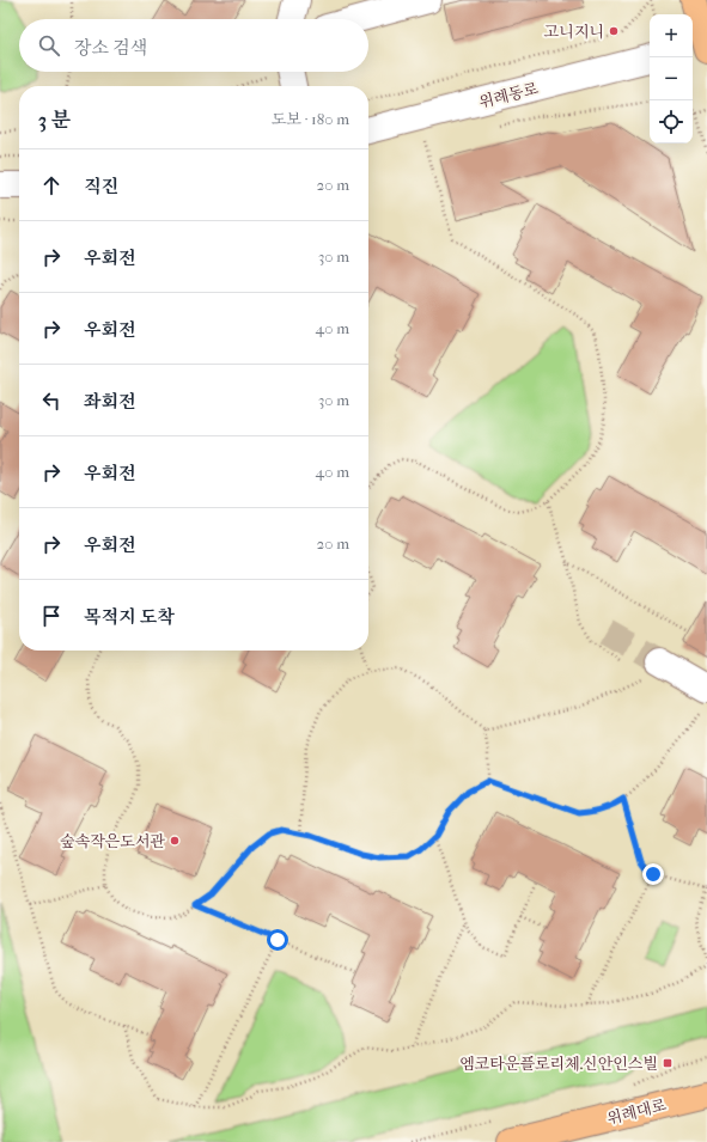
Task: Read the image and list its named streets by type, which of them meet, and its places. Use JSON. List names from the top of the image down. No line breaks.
{"streets":{"main road":["위례대로"],"street":["위례동로"]},"places":{"other":["고니지니","숲속작은도서관"],"transit":["엠코타운플로리체.신안인스빌"]},"page":{"map_buttons":["+","−"],"search":"장소 검색","heading":["3 분","도보 · 180 m"],"list":[["직진","20 m"],["우회전","30 m"],["우회전","40 m"],["좌회전","30 m"],["우회전","40 m"],["우회전","20 m"],"목적지 도착"]}}
